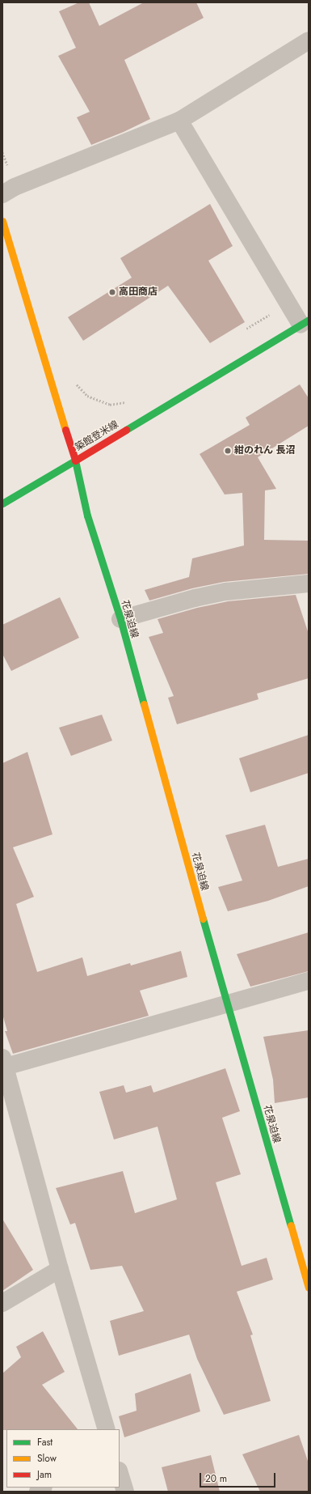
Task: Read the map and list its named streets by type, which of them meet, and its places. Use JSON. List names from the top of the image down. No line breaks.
{"streets":{"main road":["築館登米線","花泉迫線"]},"crossings":[["築館登米線","花泉迫線"]],"places":["高田商店","紺のれん 長沼"],"legend":["Fast","Slow","Jam"],"scale_bar":"20 m"}
